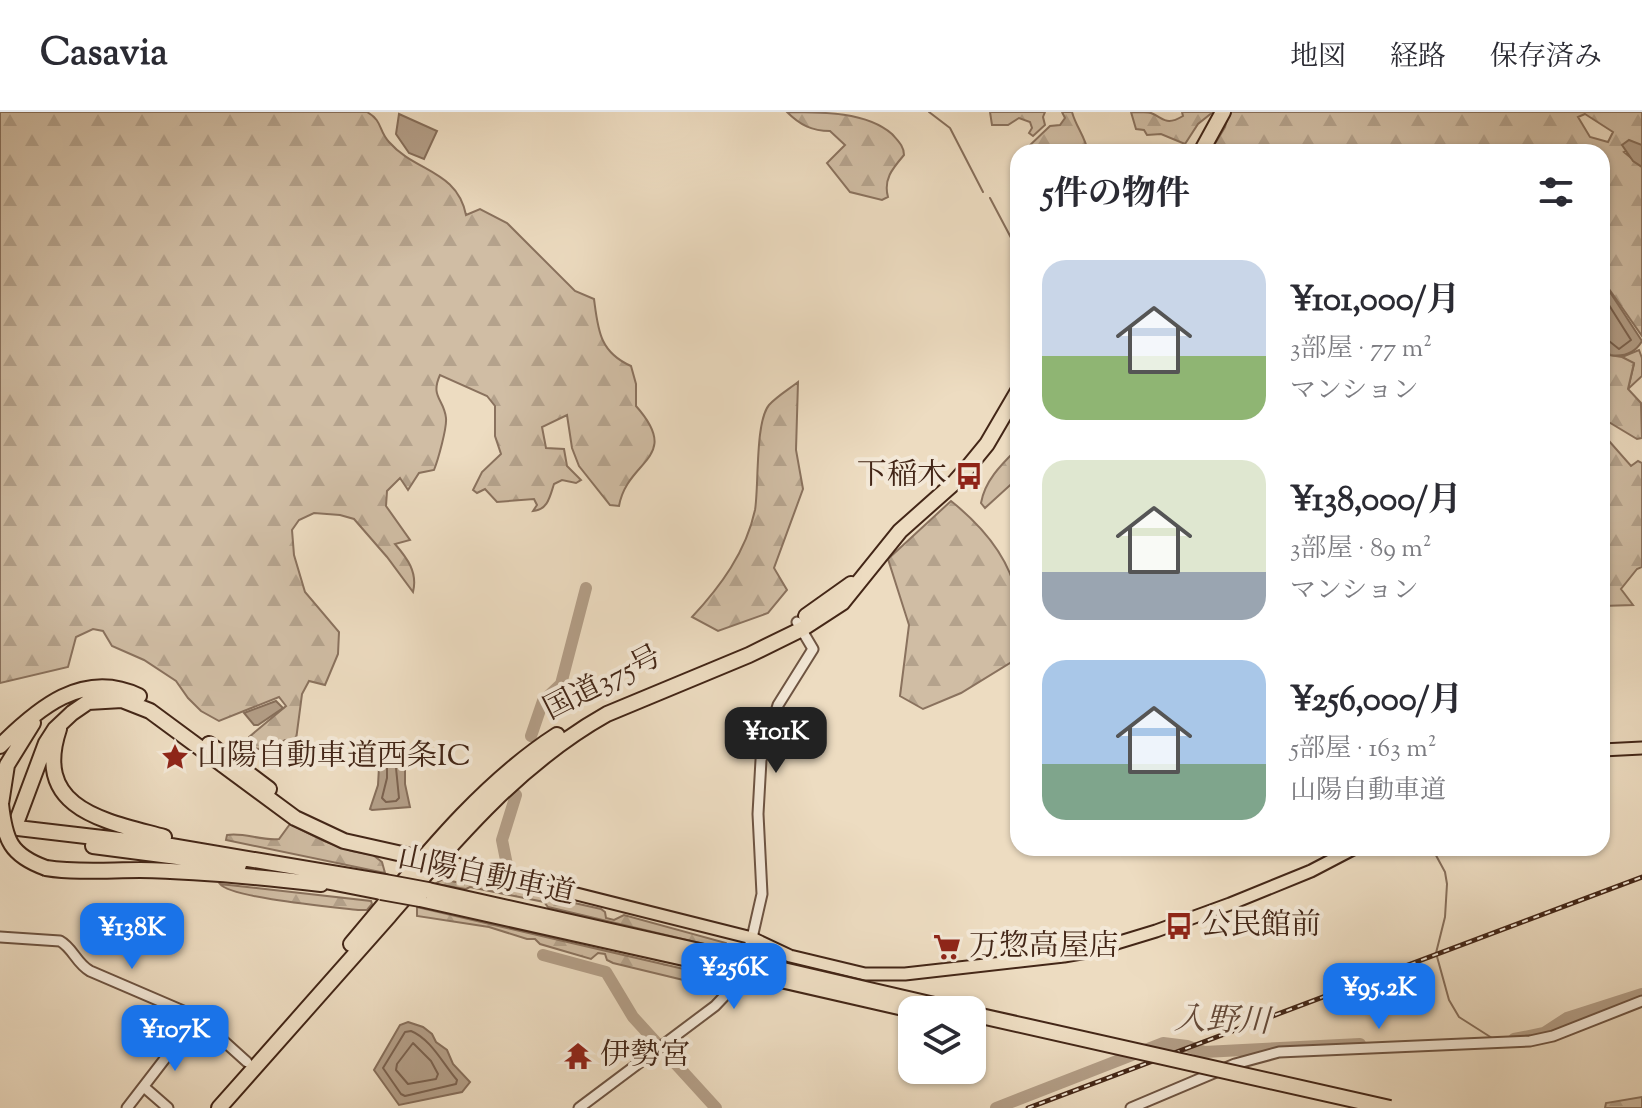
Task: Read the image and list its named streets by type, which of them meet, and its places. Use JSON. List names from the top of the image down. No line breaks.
{"streets":{"highway":["国道375号","山陽自動車道"]},"water":["入野川"],"places":{"bus stop":["下稲木","公民館前"],"place":["山陽自動車道西条IC"],"supermarket":["万惣高屋店"],"temple":["伊勢宮"]},"page":{"header":"Casavia","nav":["地図","経路","保存済み"],"heading":"5件の物件","list":[{"name":"¥101,000/月","note":"3部屋 · 77 m² · マンション"},{"name":"¥138,000/月","note":"3部屋 · 89 m² · マンション"},{"name":"¥256,000/月","note":"5部屋 · 163 m² · 山陽自動車道"}],"price":["¥101K","¥138K","¥256K","¥95.2K","¥107K"]}}
